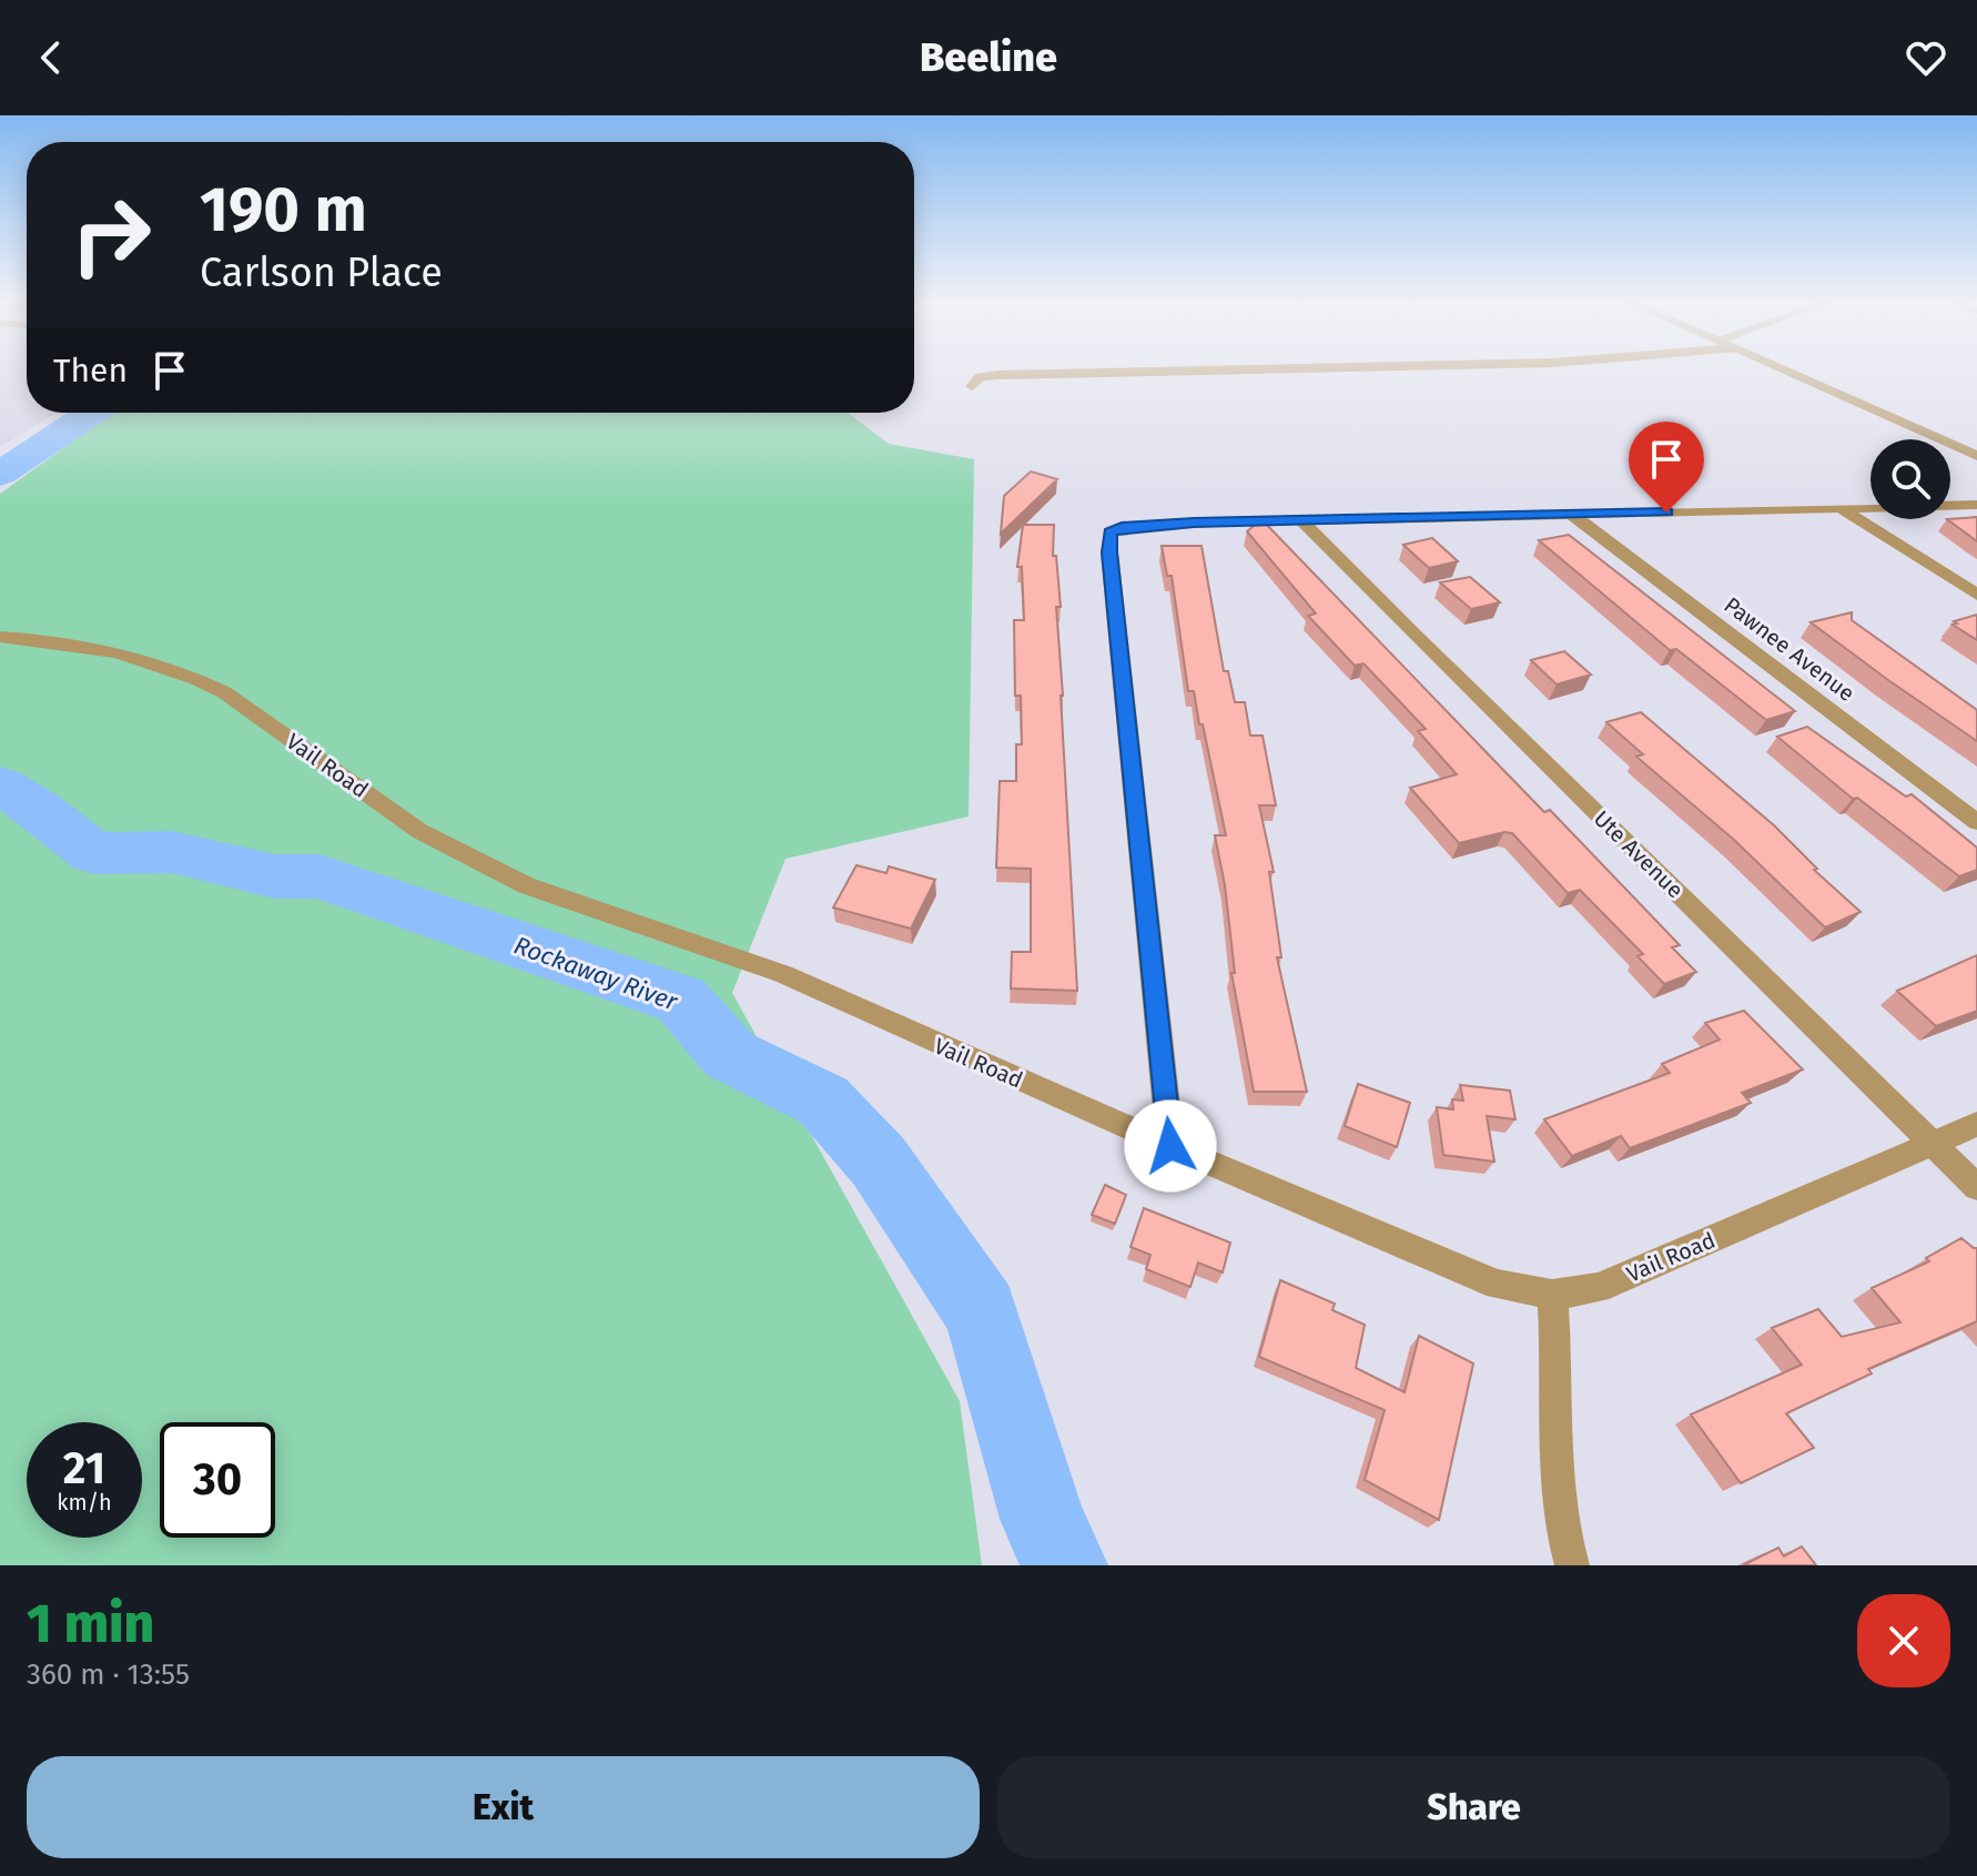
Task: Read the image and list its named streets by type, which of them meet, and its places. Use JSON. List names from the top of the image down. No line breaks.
{"streets":{"street":["Pawnee Avenue","Vail Road","Ute Avenue"]},"crossings":[["Vail Road","Ute Avenue"]],"water":["Rockaway River"],"page":{"header":"Beeline","turn":["190 m","Carlson Place"],"then":"Then","speed":"21 km/h","limit":"30","heading":["1 min","360 m · 13:55"],"buttons":["Exit","Share"]}}
